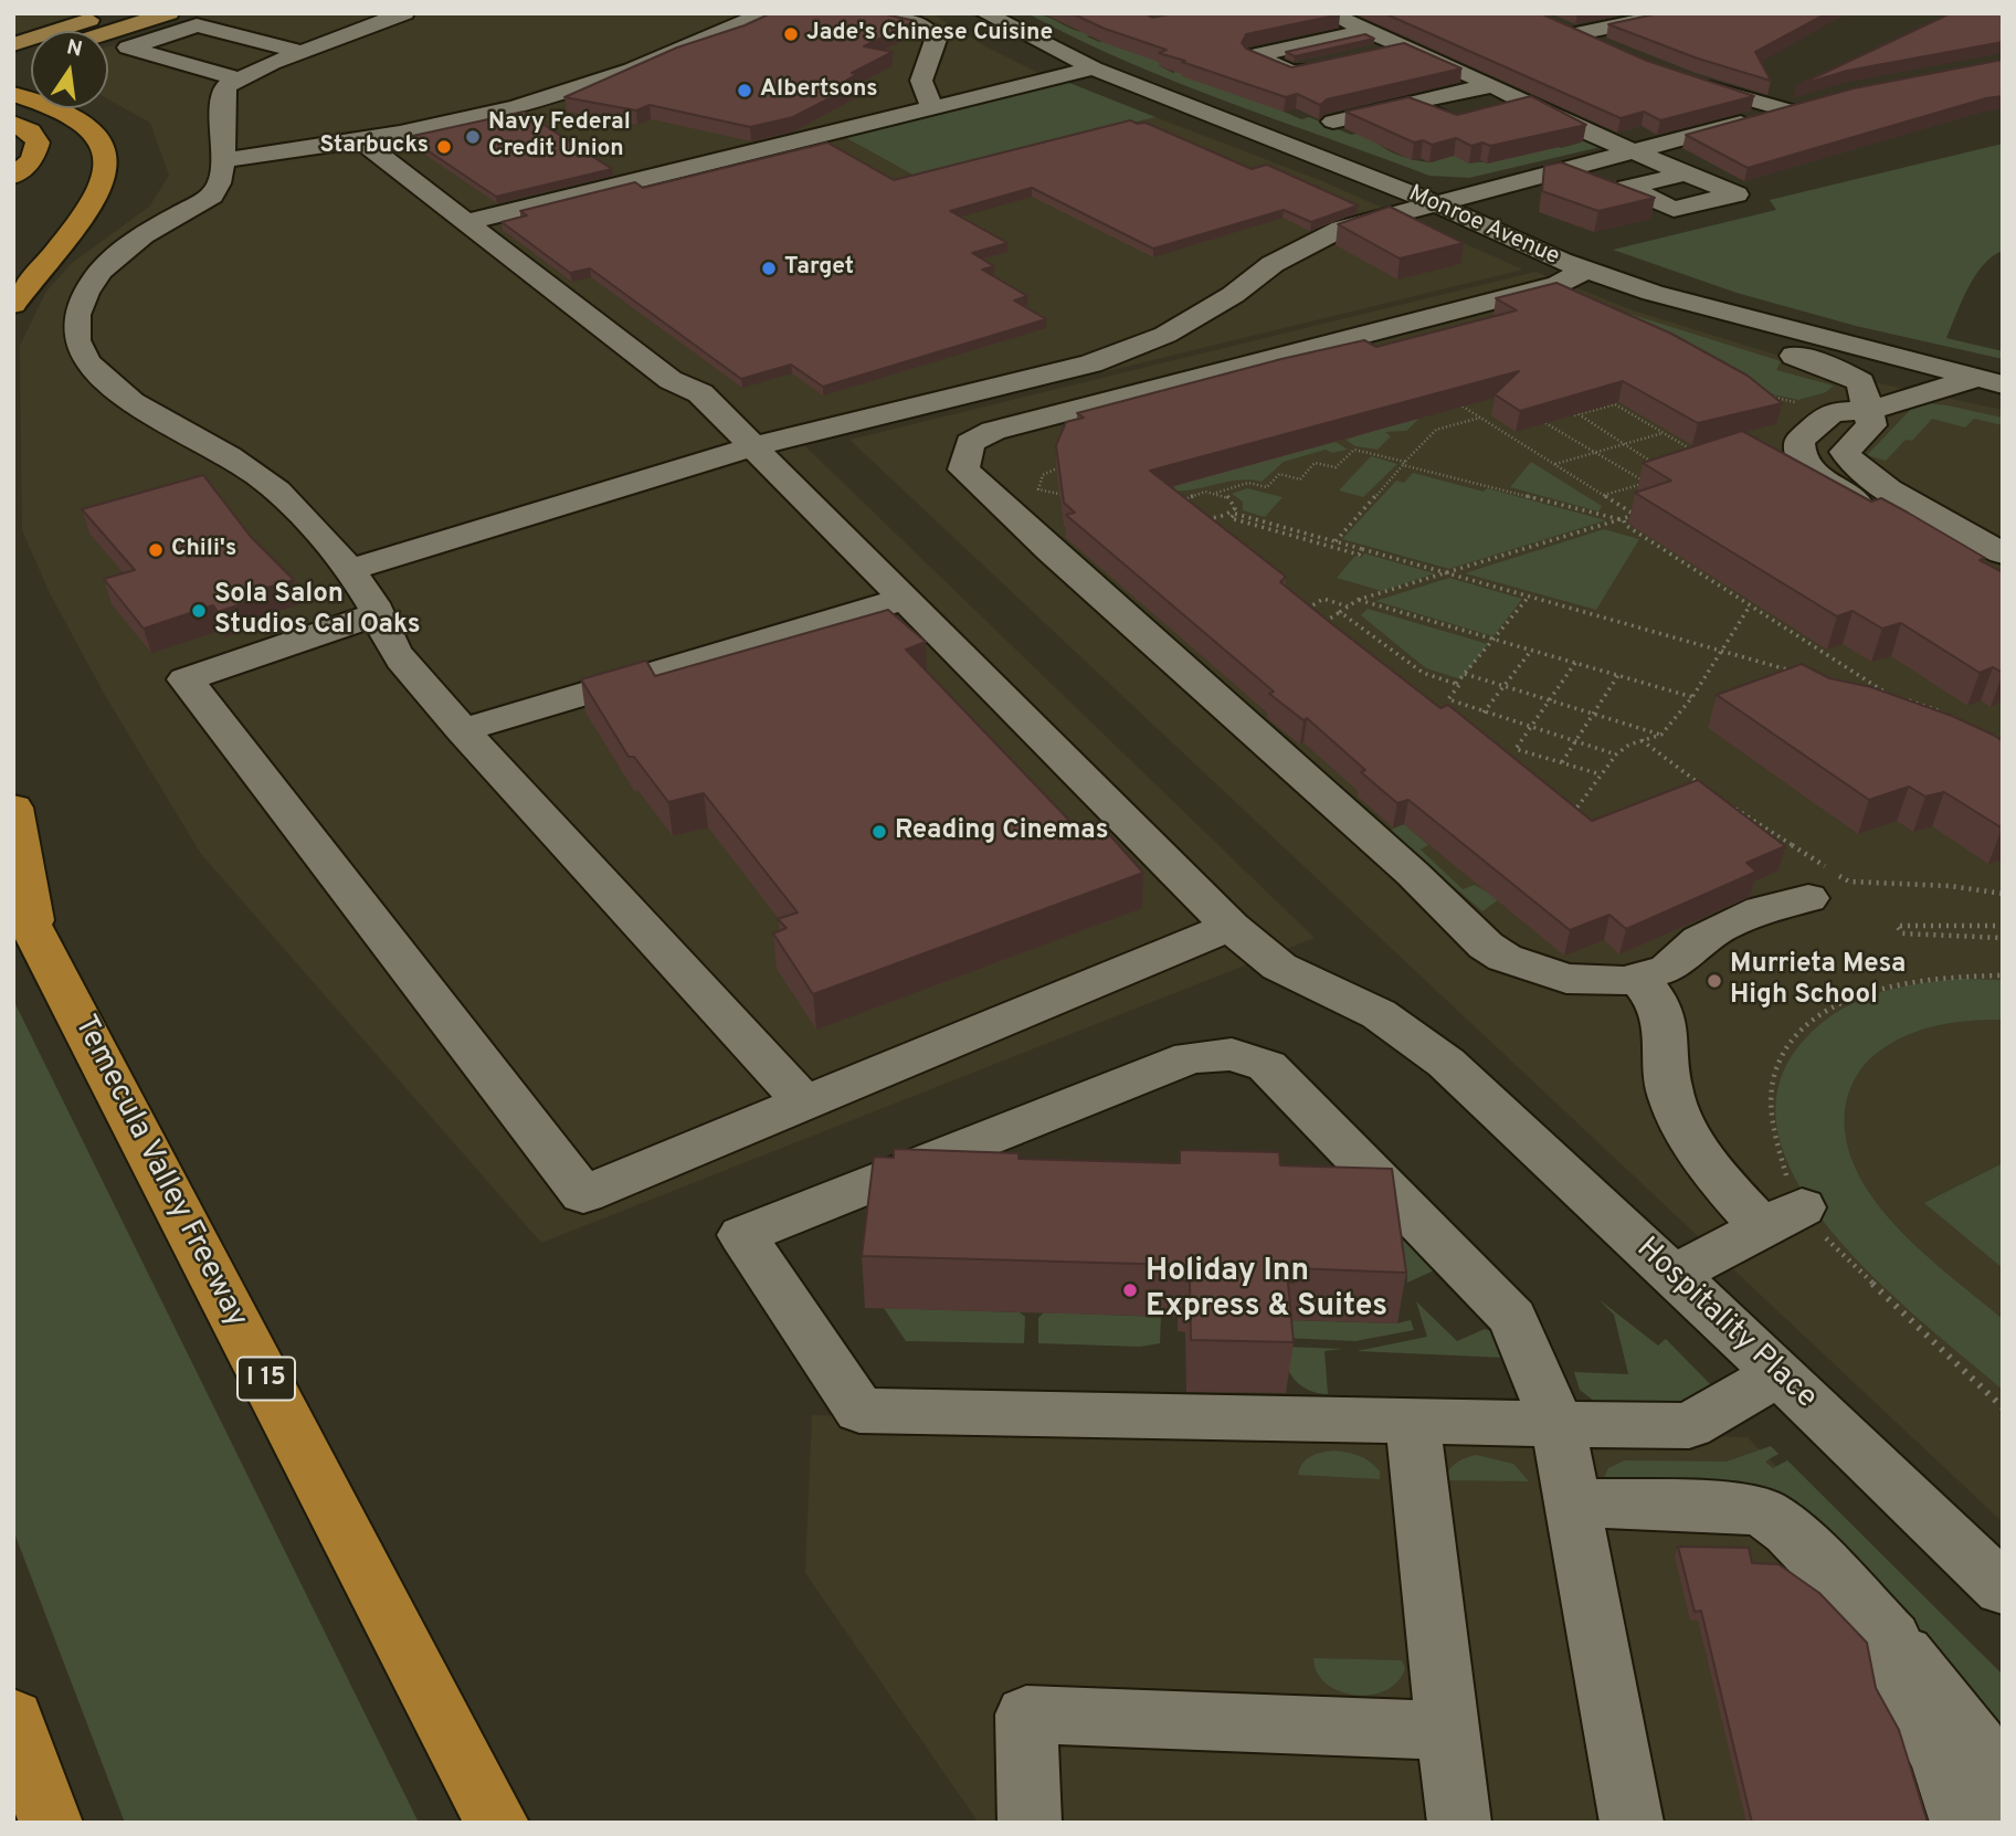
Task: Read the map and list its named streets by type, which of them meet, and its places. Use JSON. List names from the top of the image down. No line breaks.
{"streets":{"highway":["Temecula Valley Freeway","I 15"],"street":["Monroe Avenue","Hospitality Place"]},"places":["Jade's Chinese Cuisine","Albertsons","Navy Federal Credit Union","Starbucks","Target","Chili's","Sola Salon Studios Cal Oaks","Reading Cinemas","Murrieta Mesa High School","Holiday Inn Express & Suites"],"north":"top"}
